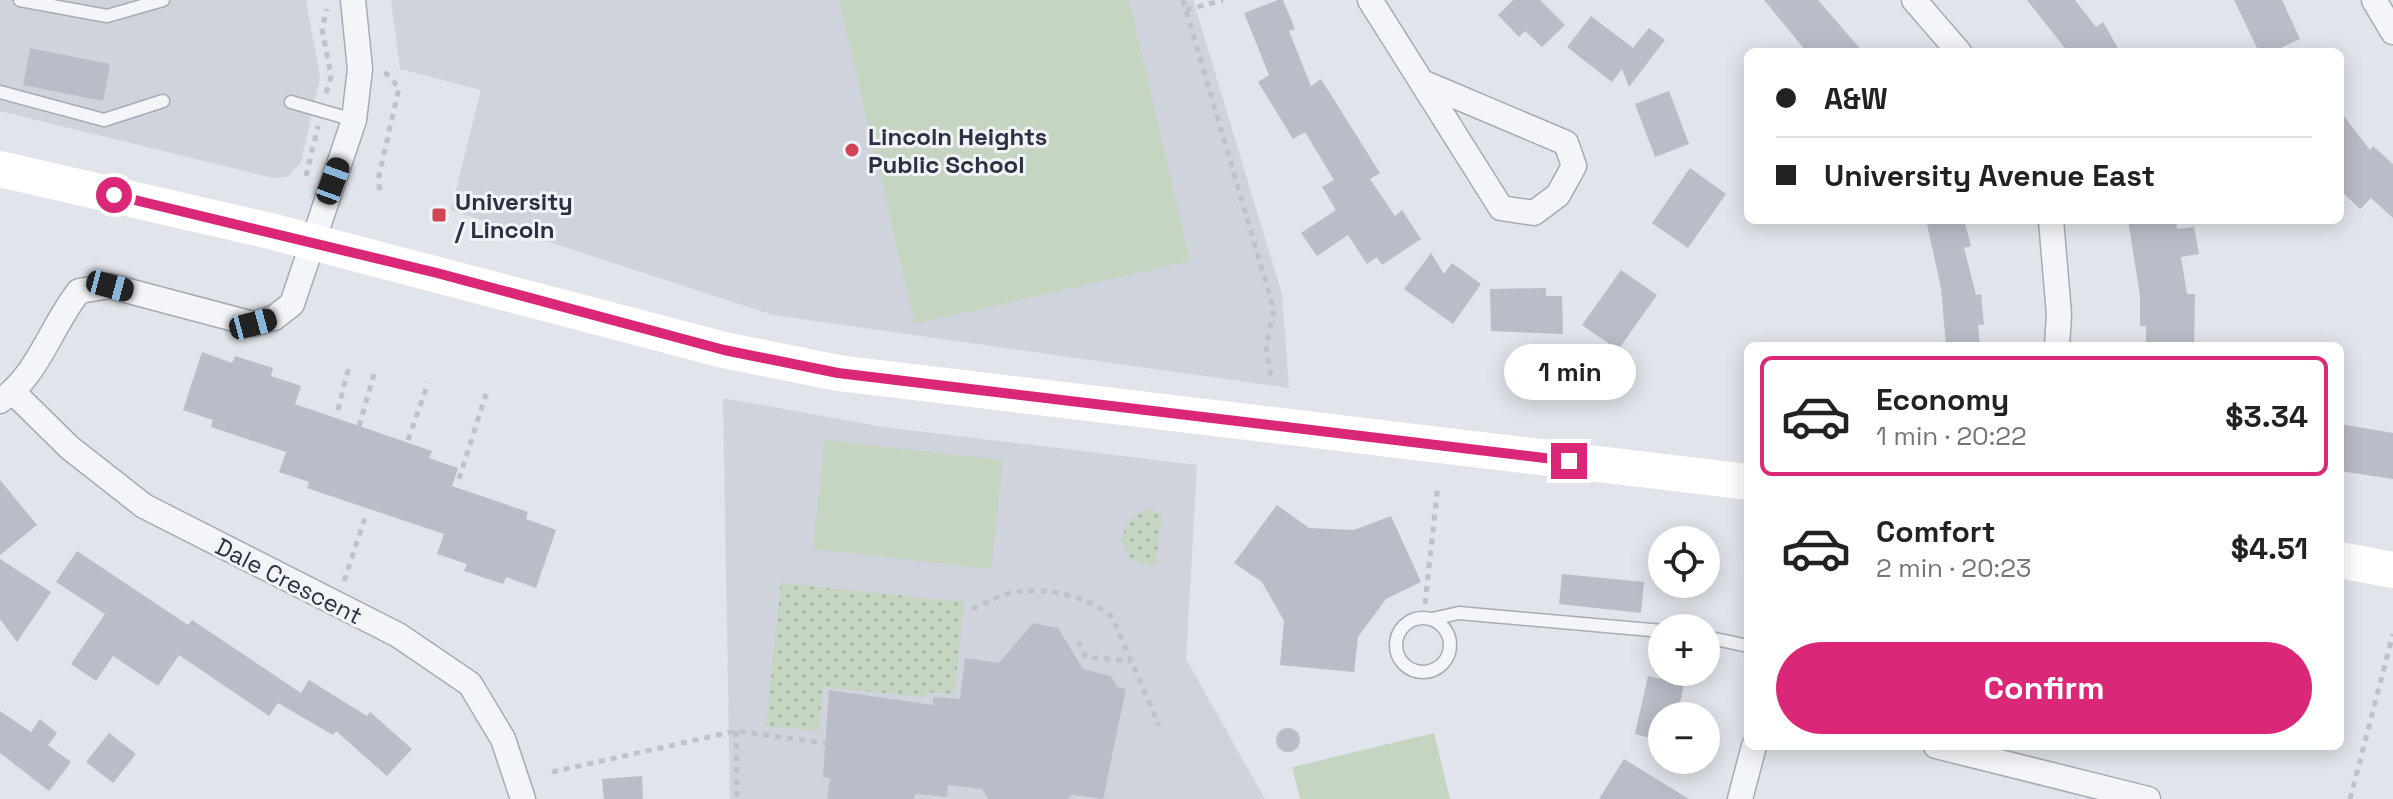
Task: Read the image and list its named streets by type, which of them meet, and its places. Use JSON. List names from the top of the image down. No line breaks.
{"streets":{"street":["Dale Crescent"]},"places":{"other":["Lincoln Heights Public School"],"transit":["University / Lincoln"]},"page":{"banner":["A&W","University Avenue East"],"bubble":"1 min","list":[{"name":"Economy","note":"1 min · 20:22","value":"$3.34"},{"name":"Comfort","note":"2 min · 20:23","value":"$4.51"}],"map_buttons":["+","−"],"buttons":"Confirm"}}
